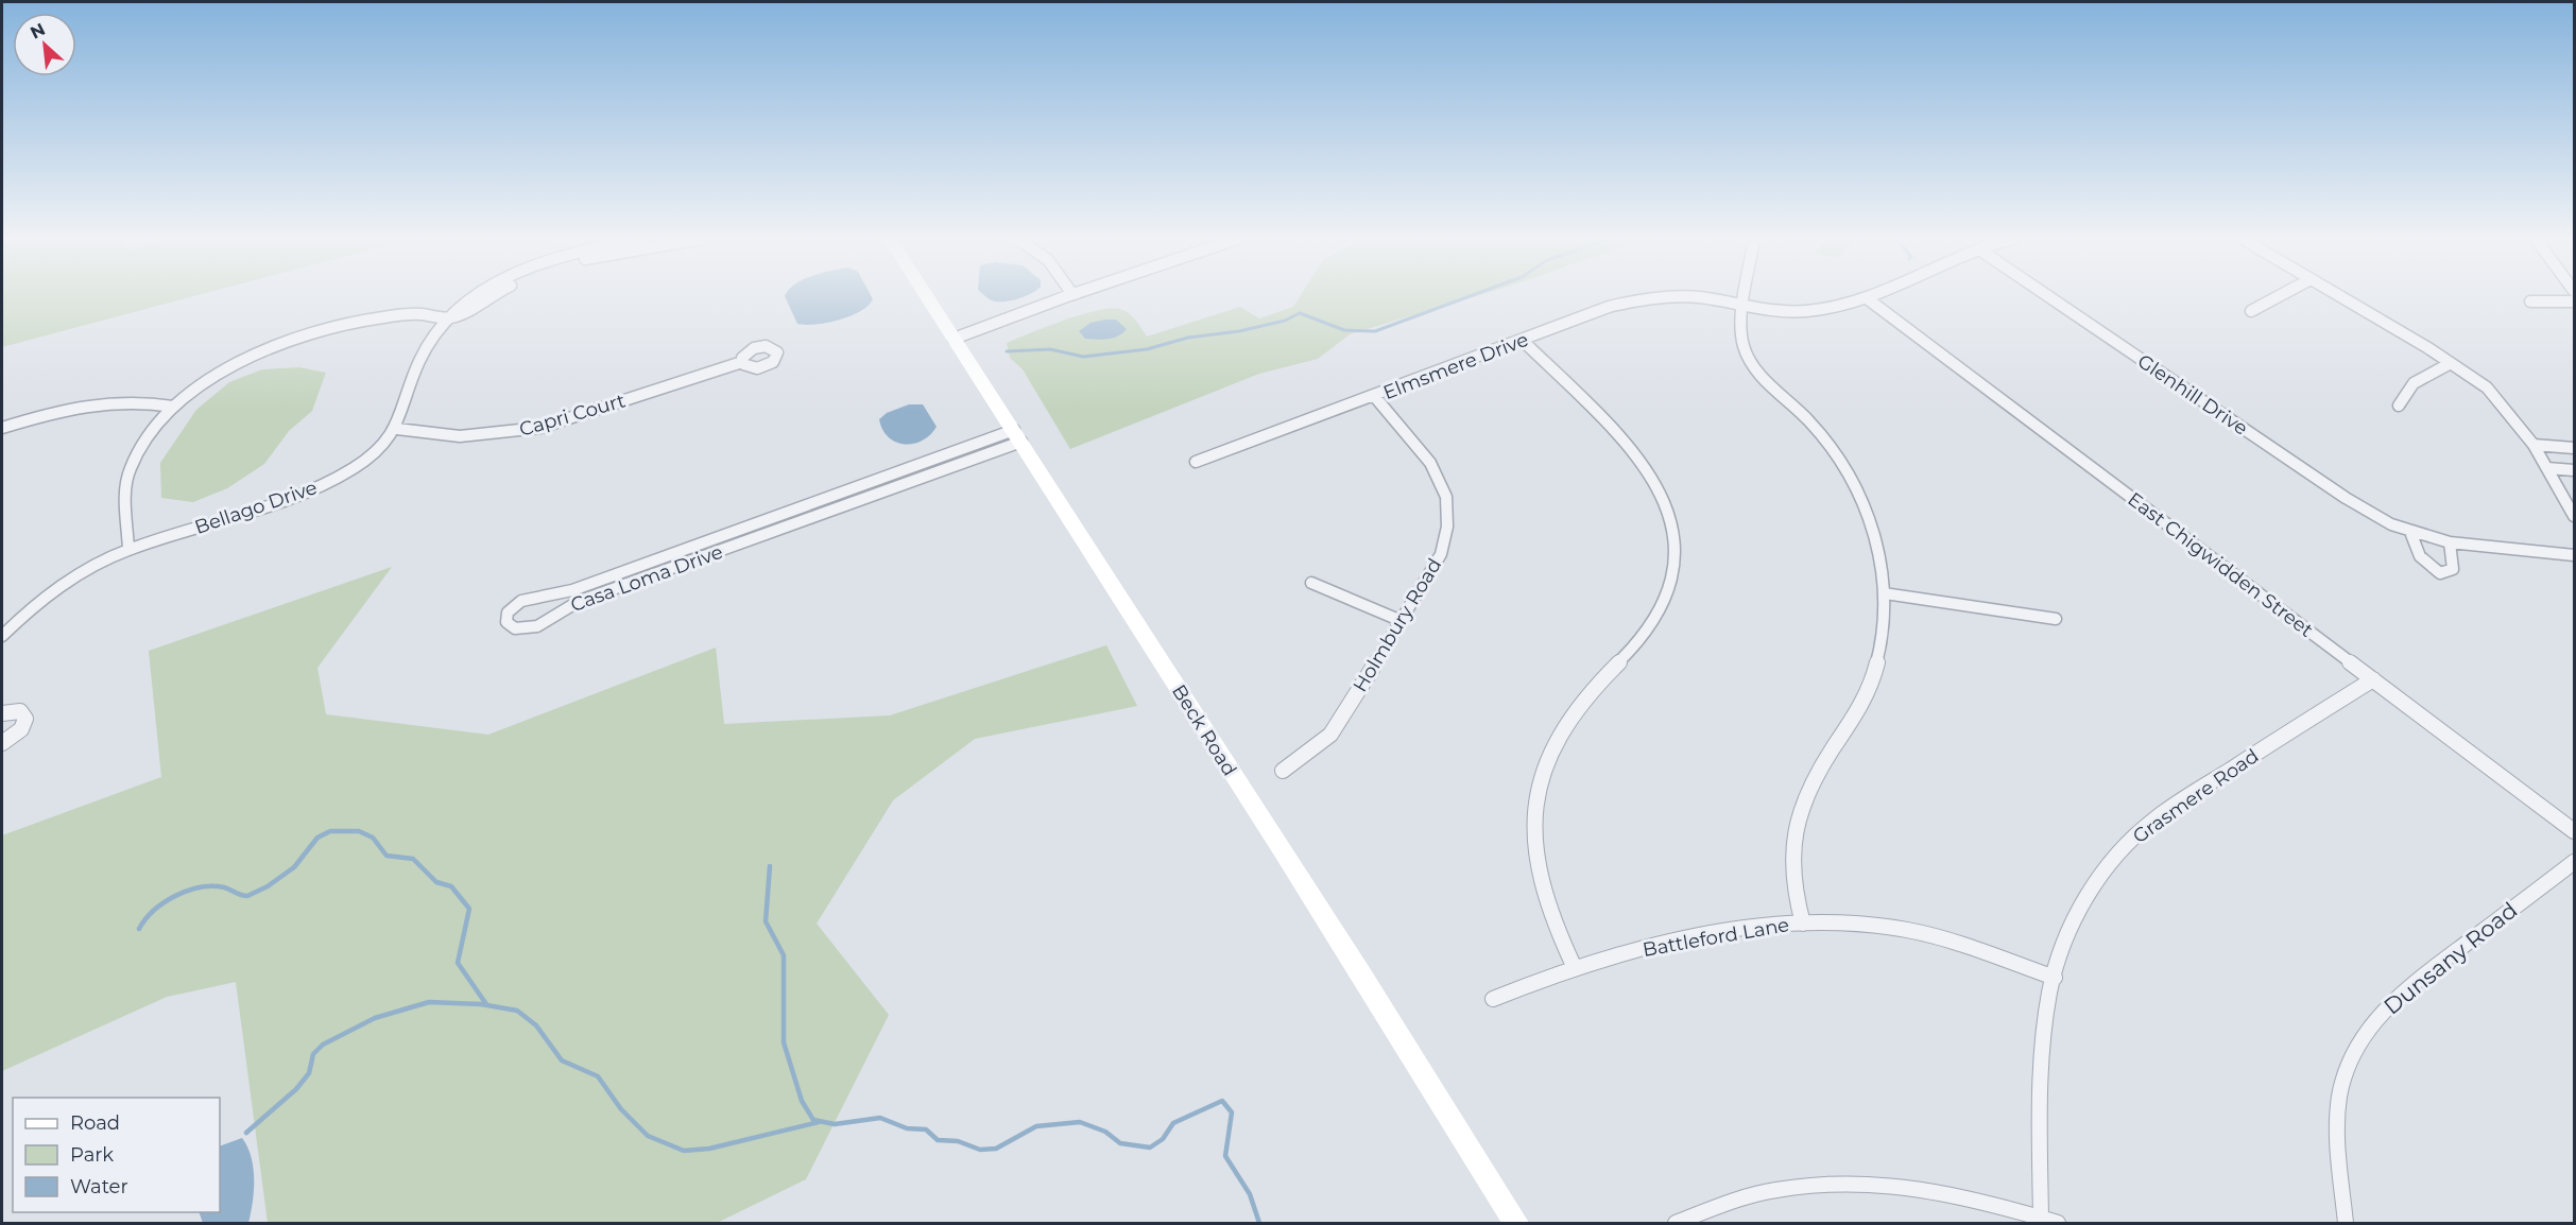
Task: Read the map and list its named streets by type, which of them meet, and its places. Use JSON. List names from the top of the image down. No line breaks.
{"streets":{"main road":["Beck Road"],"street":["Elmsmere Drive","Glenhill Drive","Capri Court","Bellago Drive","East Chigwidden Street","Casa Loma Drive","Holmbury Road","Grasmere Road","Battleford Lane","Dunsany Road"]},"crossings":[["Elmsmere Drive","East Chigwidden Street"],["Elmsmere Drive","Holmbury Road"],["Capri Court","Bellago Drive"],["East Chigwidden Street","Grasmere Road"],["Casa Loma Drive","Beck Road"],["Grasmere Road","Battleford Lane"]],"legend":["Road","Park","Water"],"north":"top left"}
